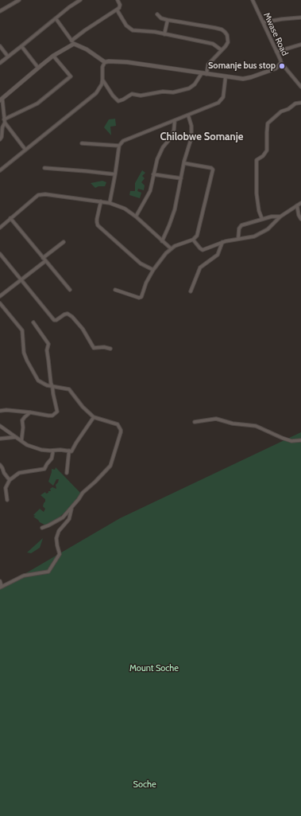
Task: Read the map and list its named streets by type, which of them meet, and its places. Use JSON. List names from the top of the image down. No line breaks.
{"streets":{"street":["Mwase Road"]},"districts":["Chilobwe Somanje"],"parks":["Mount Soche","Soche"],"places":["Somanje bus stop"]}
